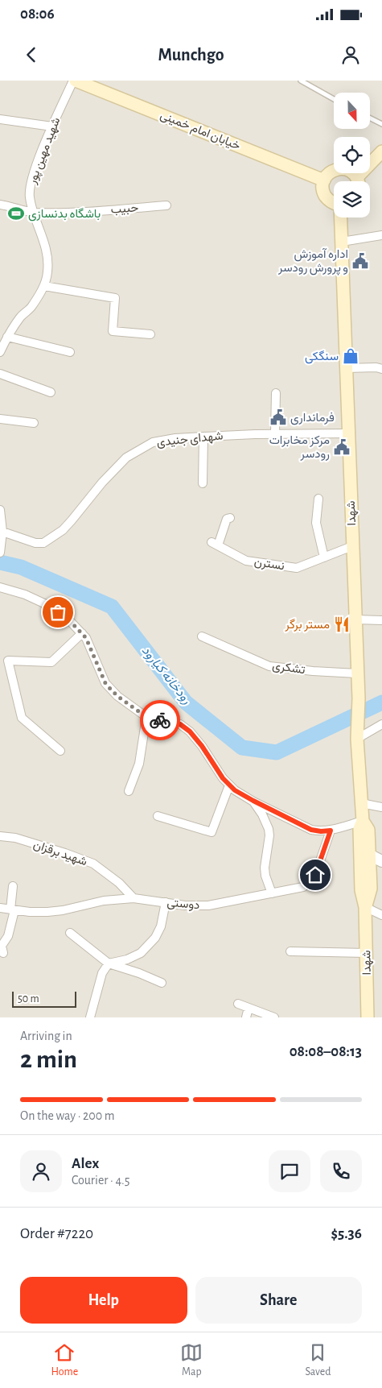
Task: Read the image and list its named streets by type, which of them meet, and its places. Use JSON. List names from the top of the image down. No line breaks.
{"streets":{"main road":["خیابان امام خمینی","شهدا"],"street":["شهید مهین پور","حبیب","شهدای جنیدی","نسترن","تشکری","شهید برقزان","دوستی"]},"crossings":[["خیابان امام خمینی","شهید مهین پور"],["شهید مهین پور","حبیب"],["شهدای جنیدی","شهدا"],["شهدا","نسترن"],["شهدا","تشکری"],["شهید برقزان","دوستی"]],"water":["رودخانه کیارود"],"places":{"sports":["باشگاه بدنسازى"],"public building":["اداره آموزش و پرورش رودسر","فرماندارى","مرکز مخابرات رودسر"],"shop":["سنگکى"],"restaurant":["مستر برگر"]},"scale_bar":"50 m","north":"bottom","page":{"status":"08:06","header":"Munchgo","scale":"50 m","heading":["2 min","Arriving in","08:08–08:13"],"panel":["Alex","Courier · 4.5","Order #7220","$5.36"],"bar":"On the way · 200 m","buttons":["Help","Share"],"tabs":["Home","Map","Saved"]}}
